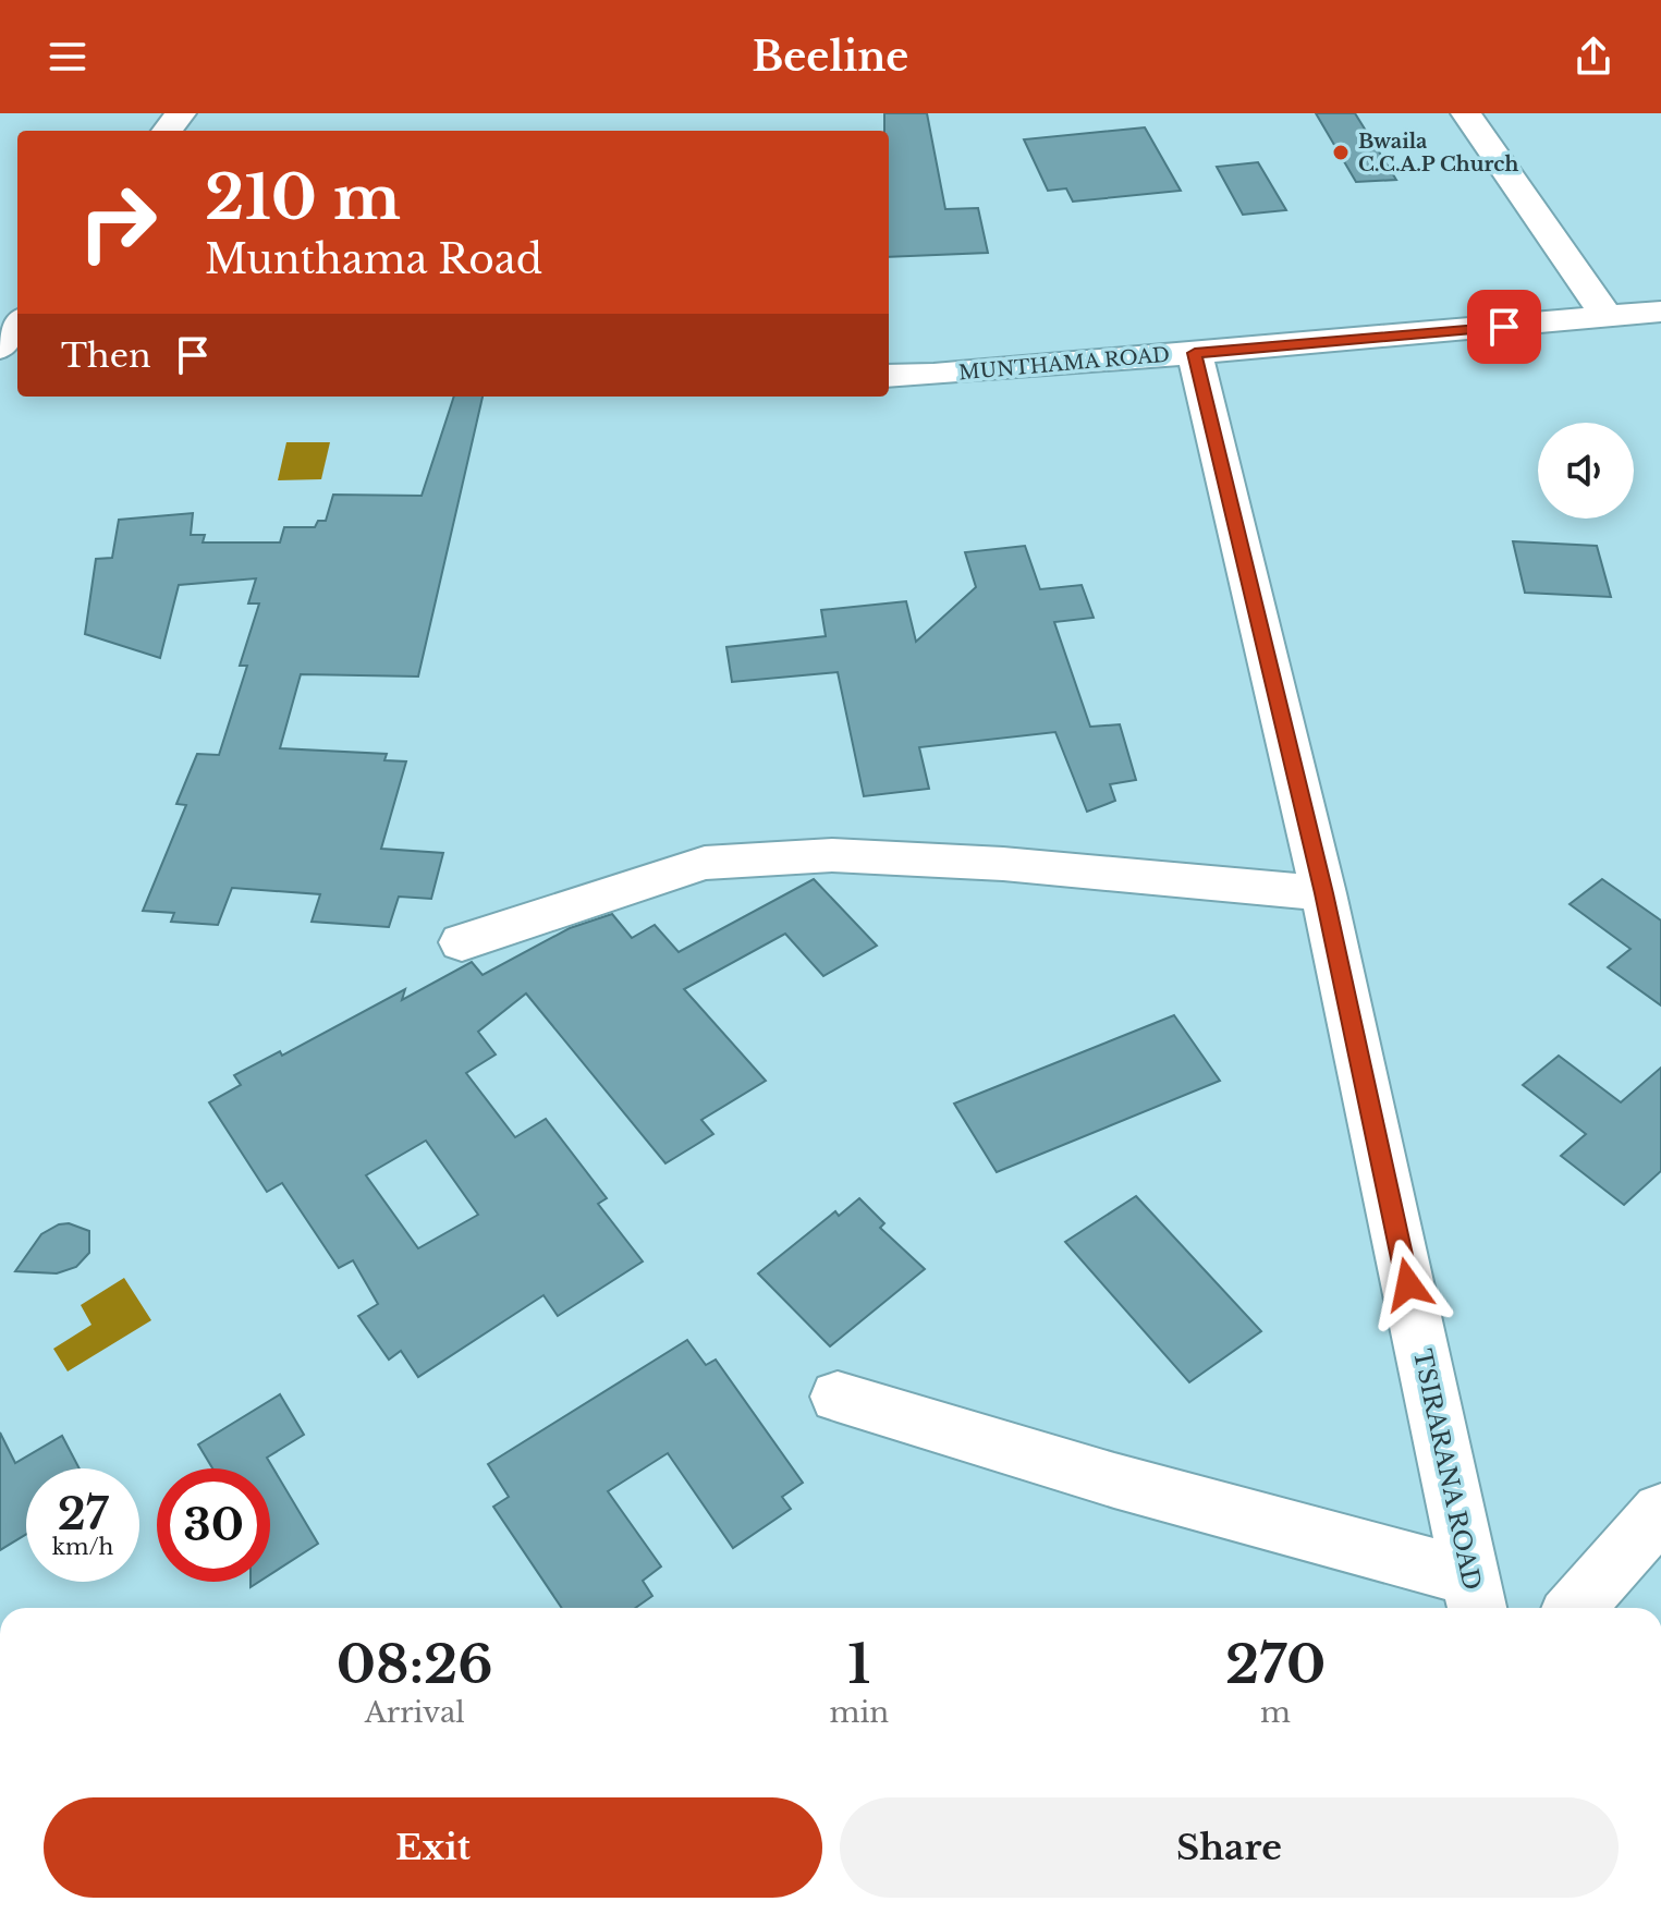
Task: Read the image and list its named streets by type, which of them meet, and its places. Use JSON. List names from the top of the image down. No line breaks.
{"streets":{"street":["MUNTHAMA ROAD","TSIRARANA ROAD"]},"crossings":[["MUNTHAMA ROAD","TSIRARANA ROAD"]],"places":["Bwaila C.C.A.P Church"],"page":{"header":"Beeline","turn":["210 m","Munthama Road"],"then":"Then","speed":"27 km/h","limit":"30","eta":["08:26","Arrival","1","min","270","m"],"buttons":["Exit","Share"]}}
